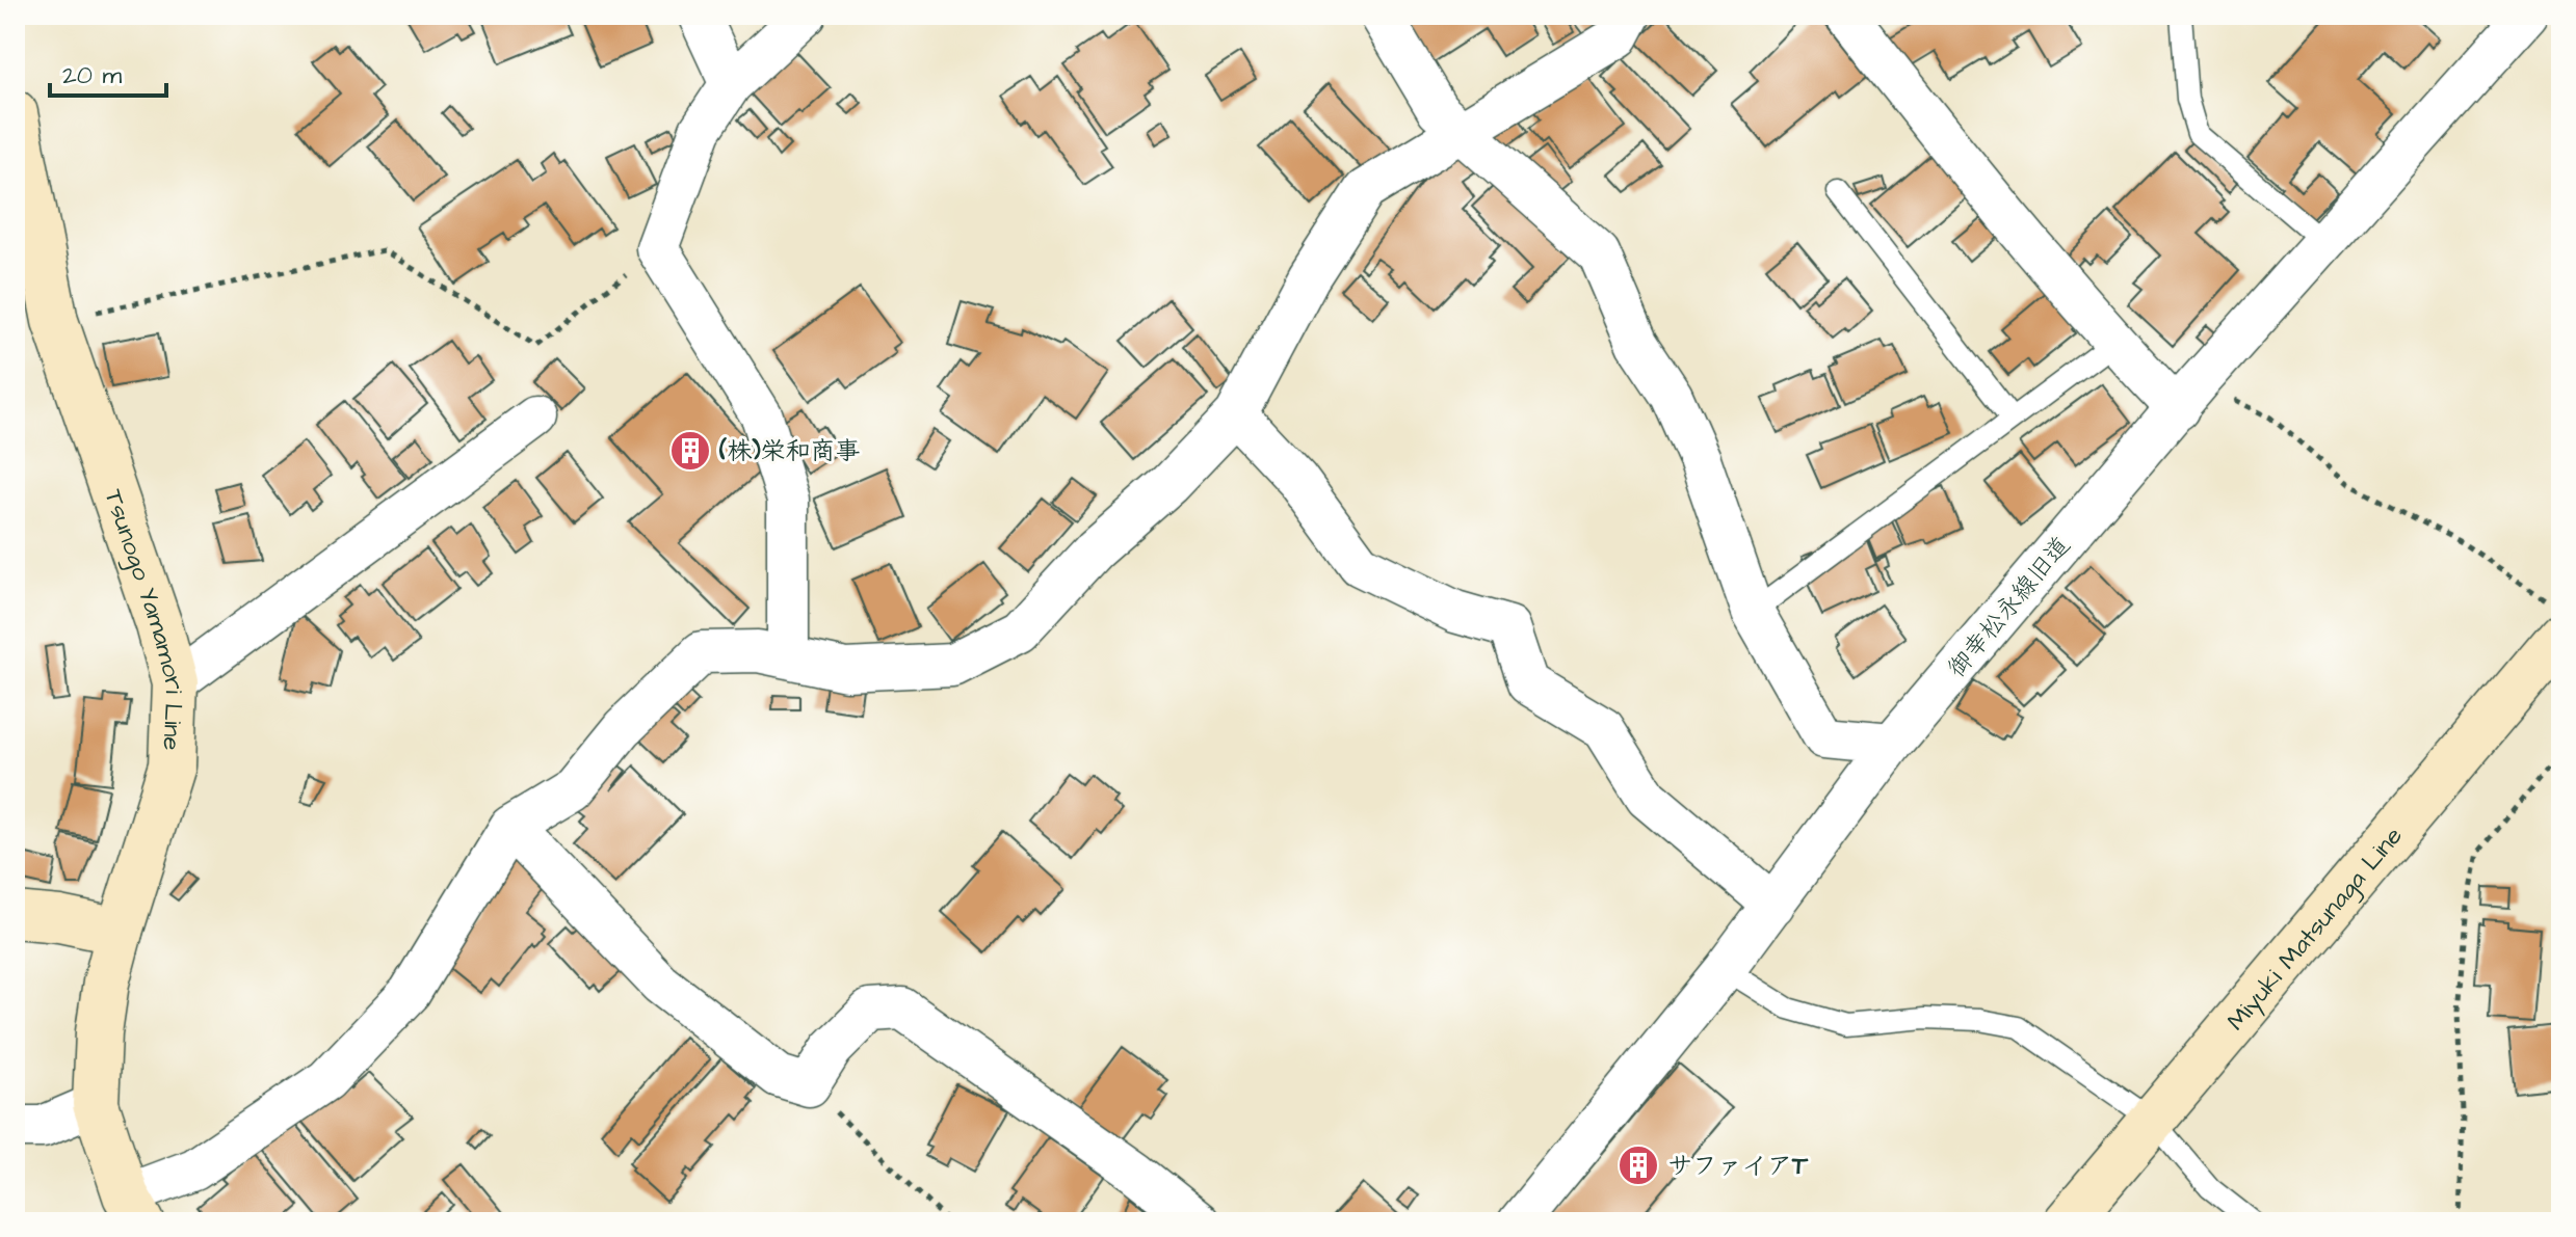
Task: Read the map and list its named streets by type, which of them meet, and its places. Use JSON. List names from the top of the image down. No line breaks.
{"streets":{"main road":["Tsunogo Yamamori Line","Miyuki Matsunaga Line"],"street":["御幸松永線旧道"]},"places":{"building":["(株)栄和商事","サファイアT"]},"scale_bar":"20 m"}
